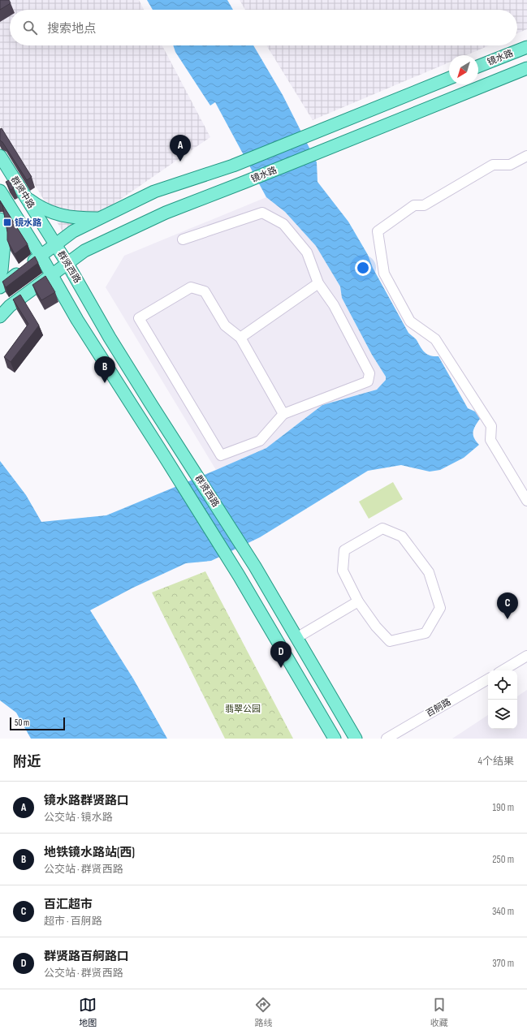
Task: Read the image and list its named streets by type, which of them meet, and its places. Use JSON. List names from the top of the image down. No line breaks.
{"streets":{"main road":["镜水路","群贤中路","群贤西路"],"street":["百舸路"]},"crossings":[["镜水路","群贤西路"],["群贤中路","群贤西路"]],"parks":["翡翠公园"],"places":{"transit":["镜水路"]},"scale_bar":"50 m","north":"bottom left","page":{"search":"搜索地点","pins":["A","B","C","D"],"scale":"50 m","heading":["附近","4个结果"],"list":[{"mark":"A","name":"镜水路群贤路口","note":"公交站 · 镜水路","value":"190 m"},{"mark":"B","name":"地铁镜水路站(西)","note":"公交站 · 群贤西路","value":"250 m"},{"mark":"C","name":"百汇超市","note":"超市 · 百舸路","value":"340 m"},{"mark":"D","name":"群贤路百舸路口","note":"公交站 · 群贤西路","value":"370 m"}],"nav":["地图","路线","收藏"]}}
